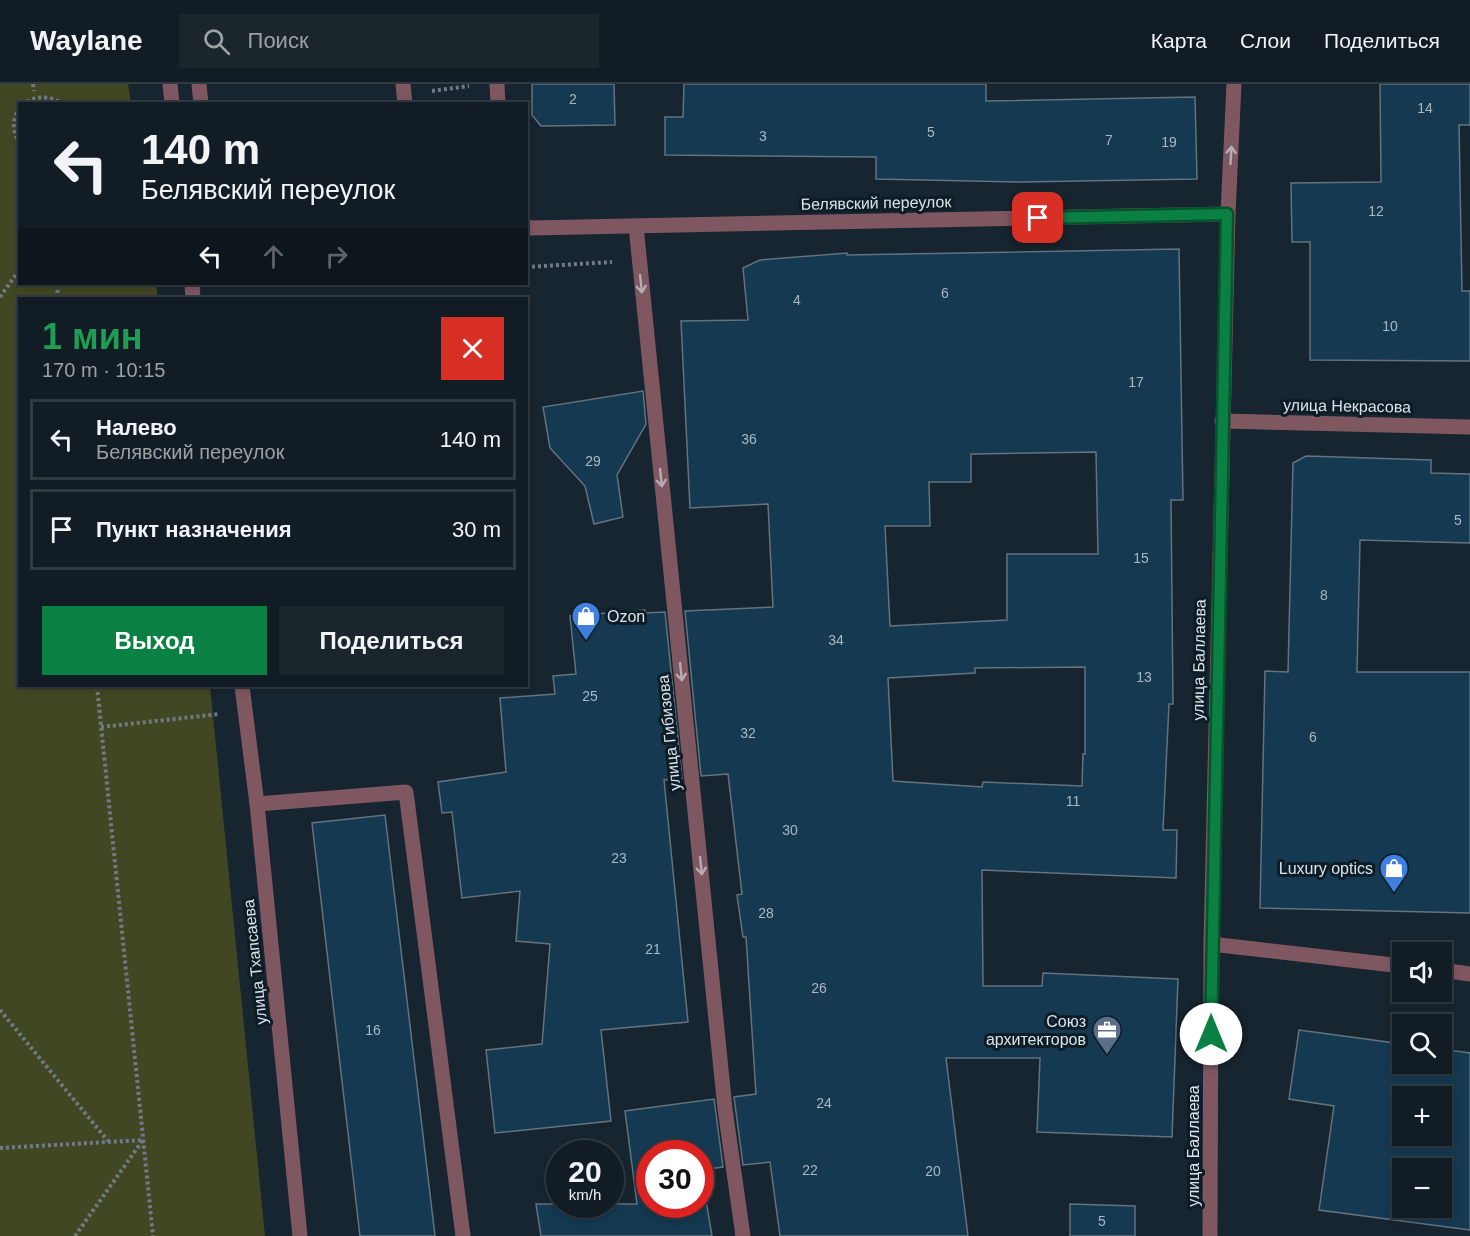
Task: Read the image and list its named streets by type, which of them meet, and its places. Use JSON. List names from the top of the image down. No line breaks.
{"streets":{"street":["Белявский переулок","улица Некрасова","улица Баллаева","улица Гибизова","улица Тхапсаева"]},"crossings":[["Белявский переулок","улица Баллаева"],["Белявский переулок","улица Гибизова"],["улица Некрасова","улица Баллаева"]],"one_way":["улица Гибизова"],"places":{"shop":["Ozon","Luxury optics"],"office":["Союз архитекторов"]},"house_numbers":["2","14","5","3","7","19","12","6","4","10","17","36","29","5","15","8","34","13","25","32","6","11","30","23","28","21","26","16","24","22","20","5"],"page":{"header":"Waylane","search":"Поиск","nav":["Карта","Слои","Поделиться"],"turn":["140 m","Белявский переулок"],"heading":["1 мин","170 m · 10:15"],"list":[{"name":"Налево","note":"Белявский переулок","value":"140 m"},{"name":"Пункт назначения","value":"30 m"}],"buttons":["Выход","Поделиться"],"map_buttons":["+","−"],"speed":"20 km/h","limit":"30"}}
